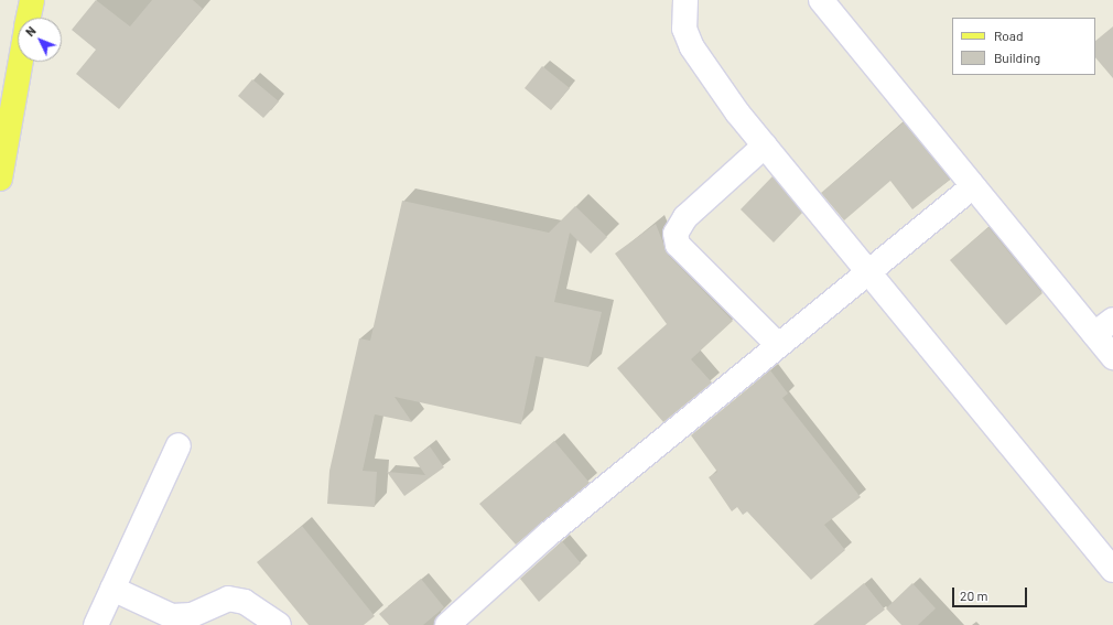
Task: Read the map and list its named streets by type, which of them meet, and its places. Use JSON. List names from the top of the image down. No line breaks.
{"legend":["Road","Building"],"scale_bar":"20 m","north":"top left"}
